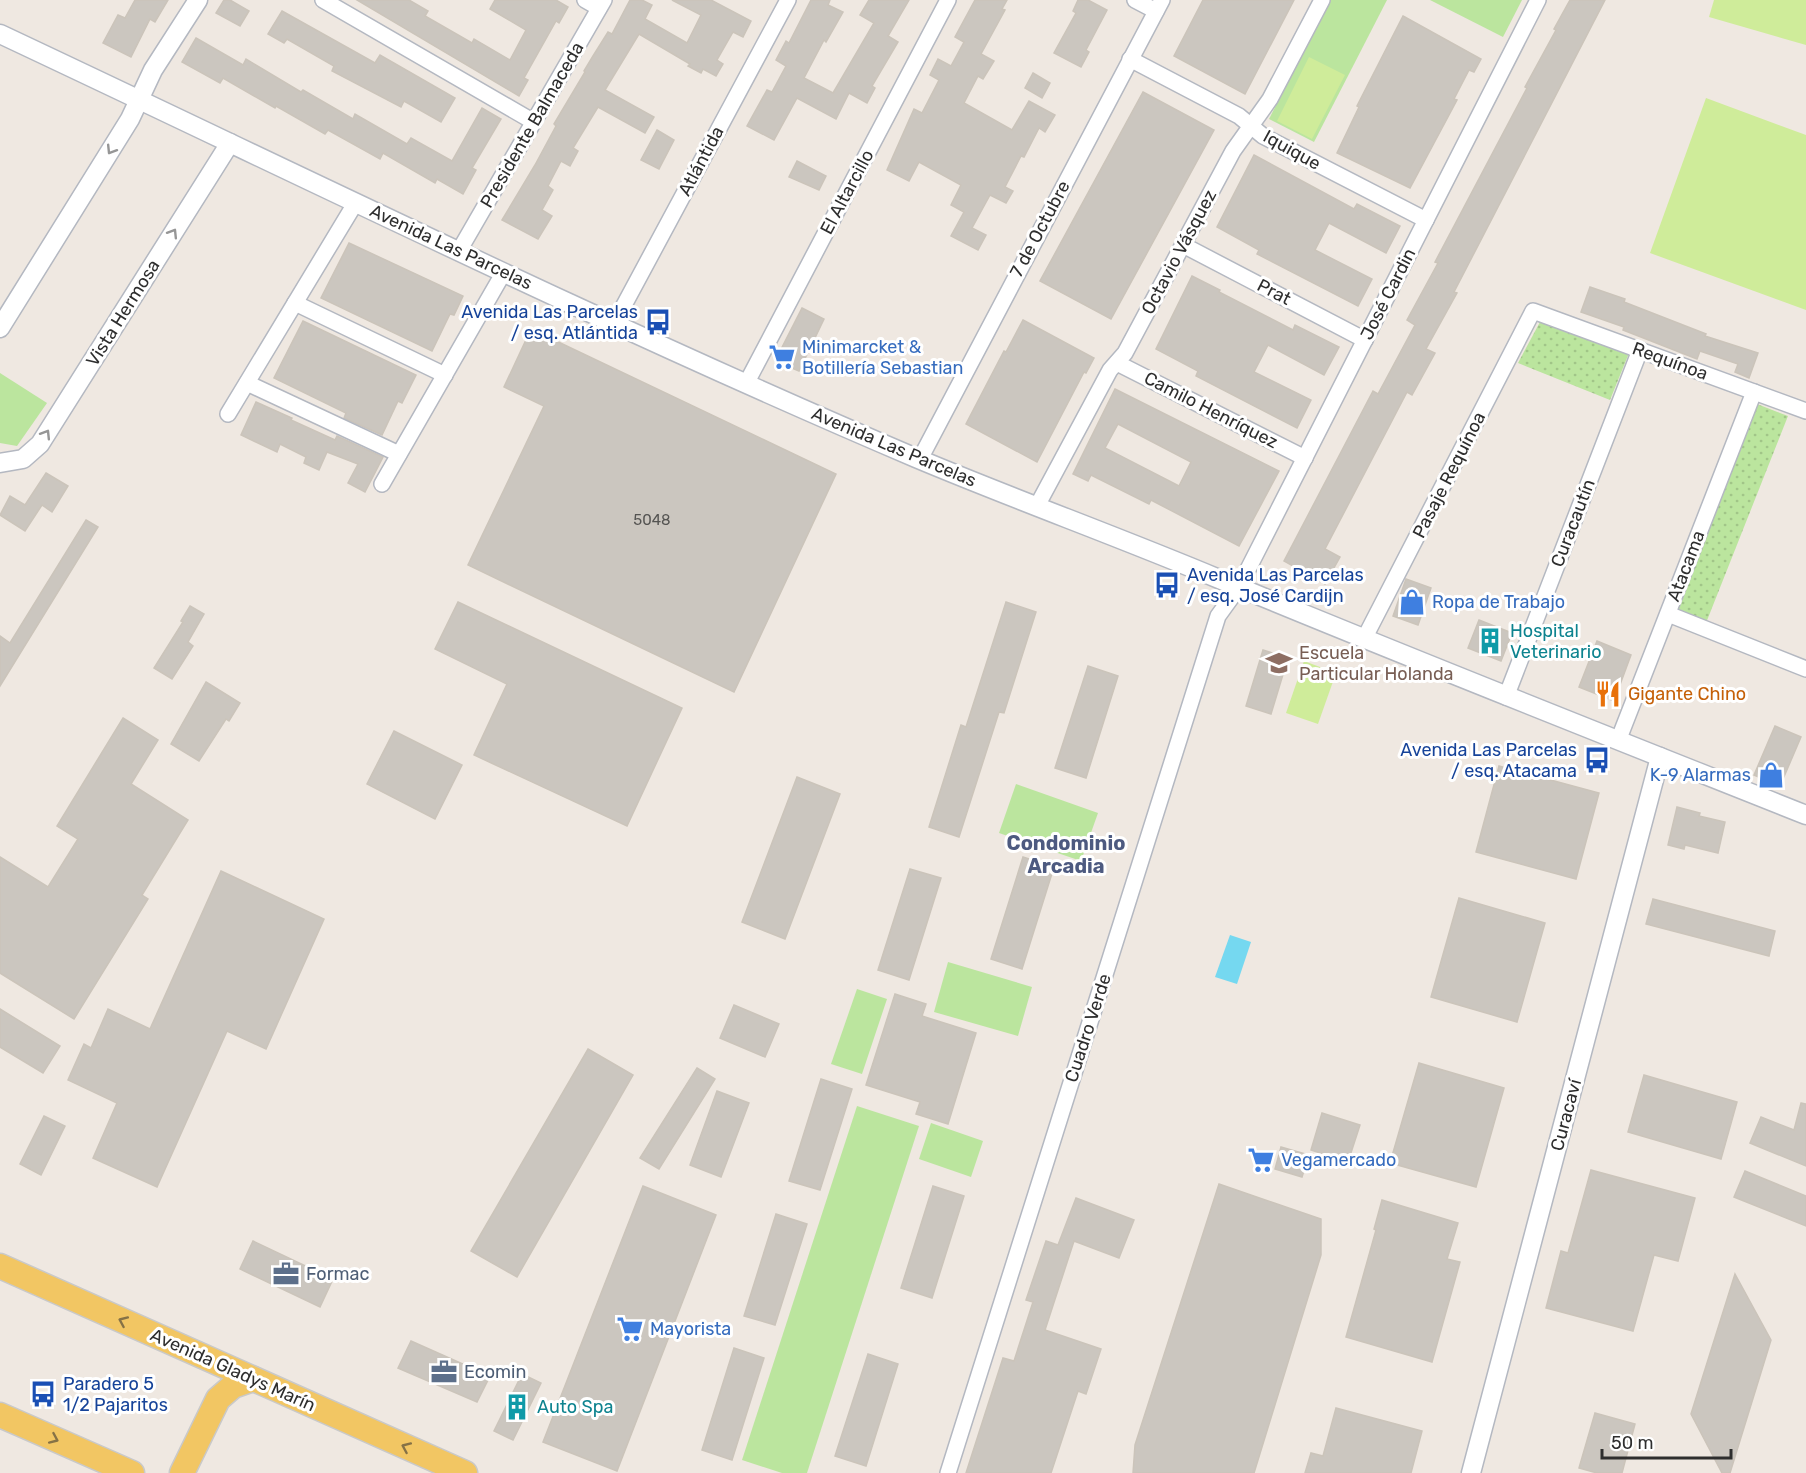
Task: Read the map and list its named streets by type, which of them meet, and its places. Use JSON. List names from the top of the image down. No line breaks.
{"streets":{"main road":["Avenida Gladys Marín"],"street":["Presidente Balmaceda","Iquique","Atlántida","El Altarcillo","7 de Octubre","Avenida Las Parcelas","Octavio Vásquez","Prat","José Cardin","Vista Hermosa","Requínoa","Camilo Henríquez","Pasaje Requínoa","Curacautín","Atacama","Cuadro Verde","Curacaví"]},"crossings":[["Presidente Balmaceda","Avenida Las Parcelas"],["Iquique","7 de Octubre"],["Iquique","Octavio Vásquez"],["Iquique","José Cardin"],["Atlántida","Avenida Las Parcelas"],["El Altarcillo","Avenida Las Parcelas"],["7 de Octubre","Avenida Las Parcelas"],["Avenida Las Parcelas","Octavio Vásquez"],["Avenida Las Parcelas","José Cardin"],["Avenida Las Parcelas","Vista Hermosa"],["Avenida Las Parcelas","Pasaje Requínoa"],["Avenida Las Parcelas","Curacautín"],["Avenida Las Parcelas","Atacama"],["Avenida Las Parcelas","Cuadro Verde"],["Avenida Las Parcelas","Curacaví"],["Octavio Vásquez","Prat"],["Octavio Vásquez","Camilo Henríquez"],["Prat","José Cardin"],["José Cardin","Camilo Henríquez"],["José Cardin","Cuadro Verde"],["Requínoa","Pasaje Requínoa"],["Requínoa","Curacautín"],["Requínoa","Atacama"]],"one_way":["Avenida Gladys Marín"],"districts":["Condominio Arcadia"],"places":{"bus stop":["Avenida Las Parcelas / esq. Atlántida","Avenida Las Parcelas / esq. José Cardijn","Avenida Las Parcelas / esq. Atacama","Paradero 5 1/2 Pajaritos"],"supermarket":["Minimarcket & Botillería Sebastian","Vegamercado","Mayorista"],"shop":["Ropa de Trabajo","K-9 Alarmas"],"building":["Hospital Veterinario","Auto Spa"],"school or university":["Escuela Particular Holanda"],"restaurant":["Gigante Chino"],"office":["Formac","Ecomin"]},"house_numbers":["5048"],"scale_bar":"50 m"}
